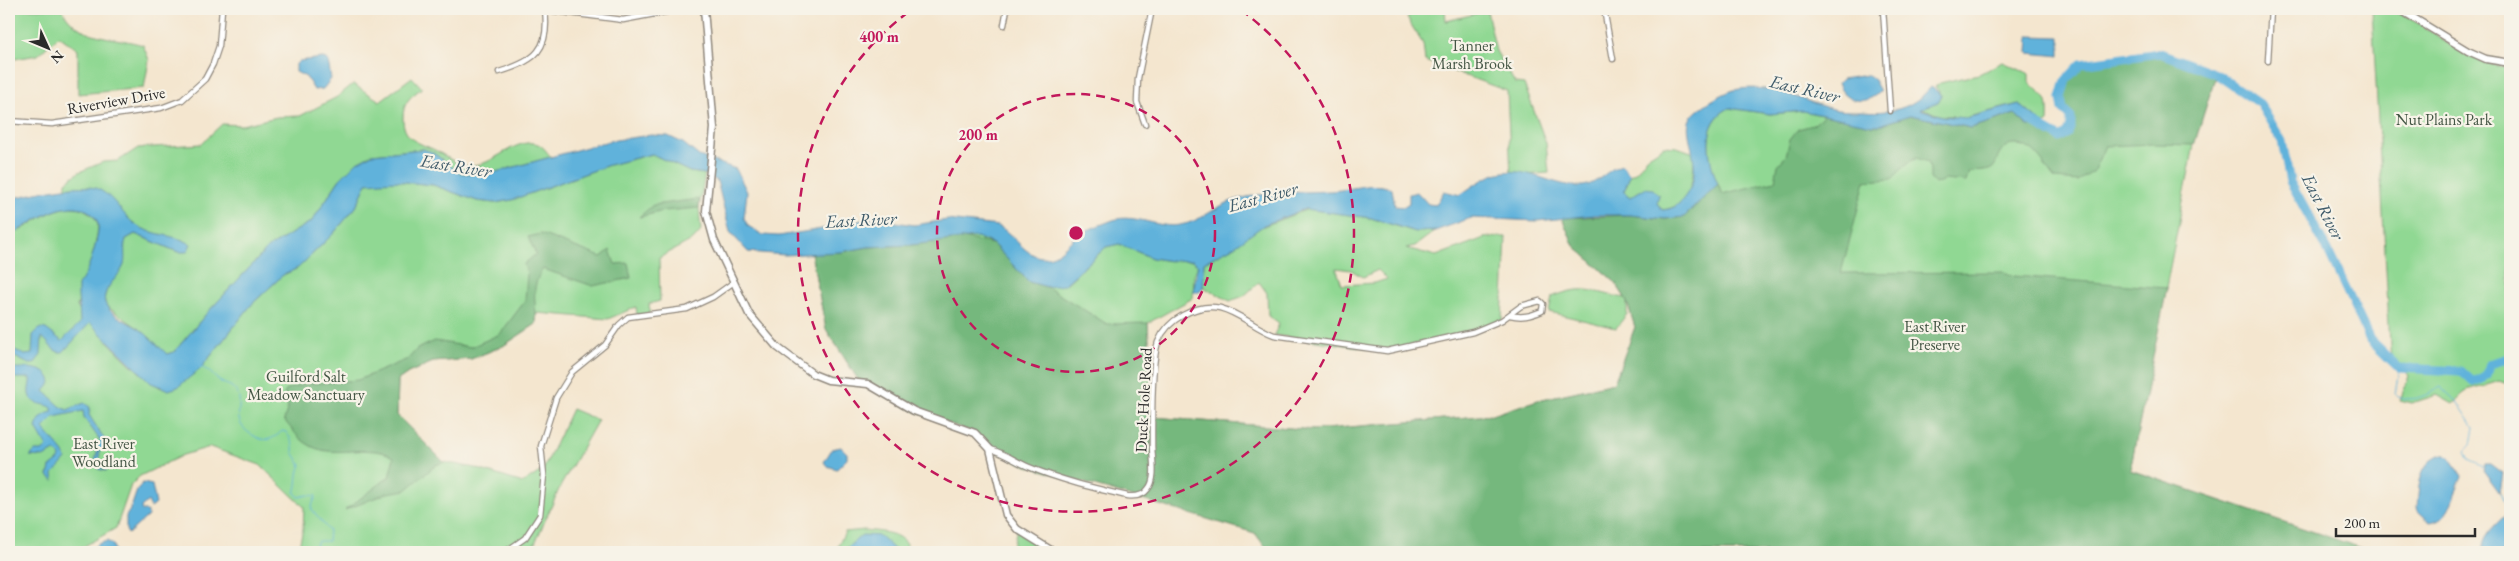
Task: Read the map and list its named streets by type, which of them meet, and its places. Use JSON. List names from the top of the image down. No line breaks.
{"streets":{"street":["Riverview Drive","Duck Hole Road"]},"water":["East River"],"parks":["Tanner Marsh Brook","Nut Plains Park","East River Preserve","Guilford Salt Meadow Sanctuary","East River Woodland"],"scale_bar":"200 m","north":"bottom right","rings":["400 m","200 m"]}
